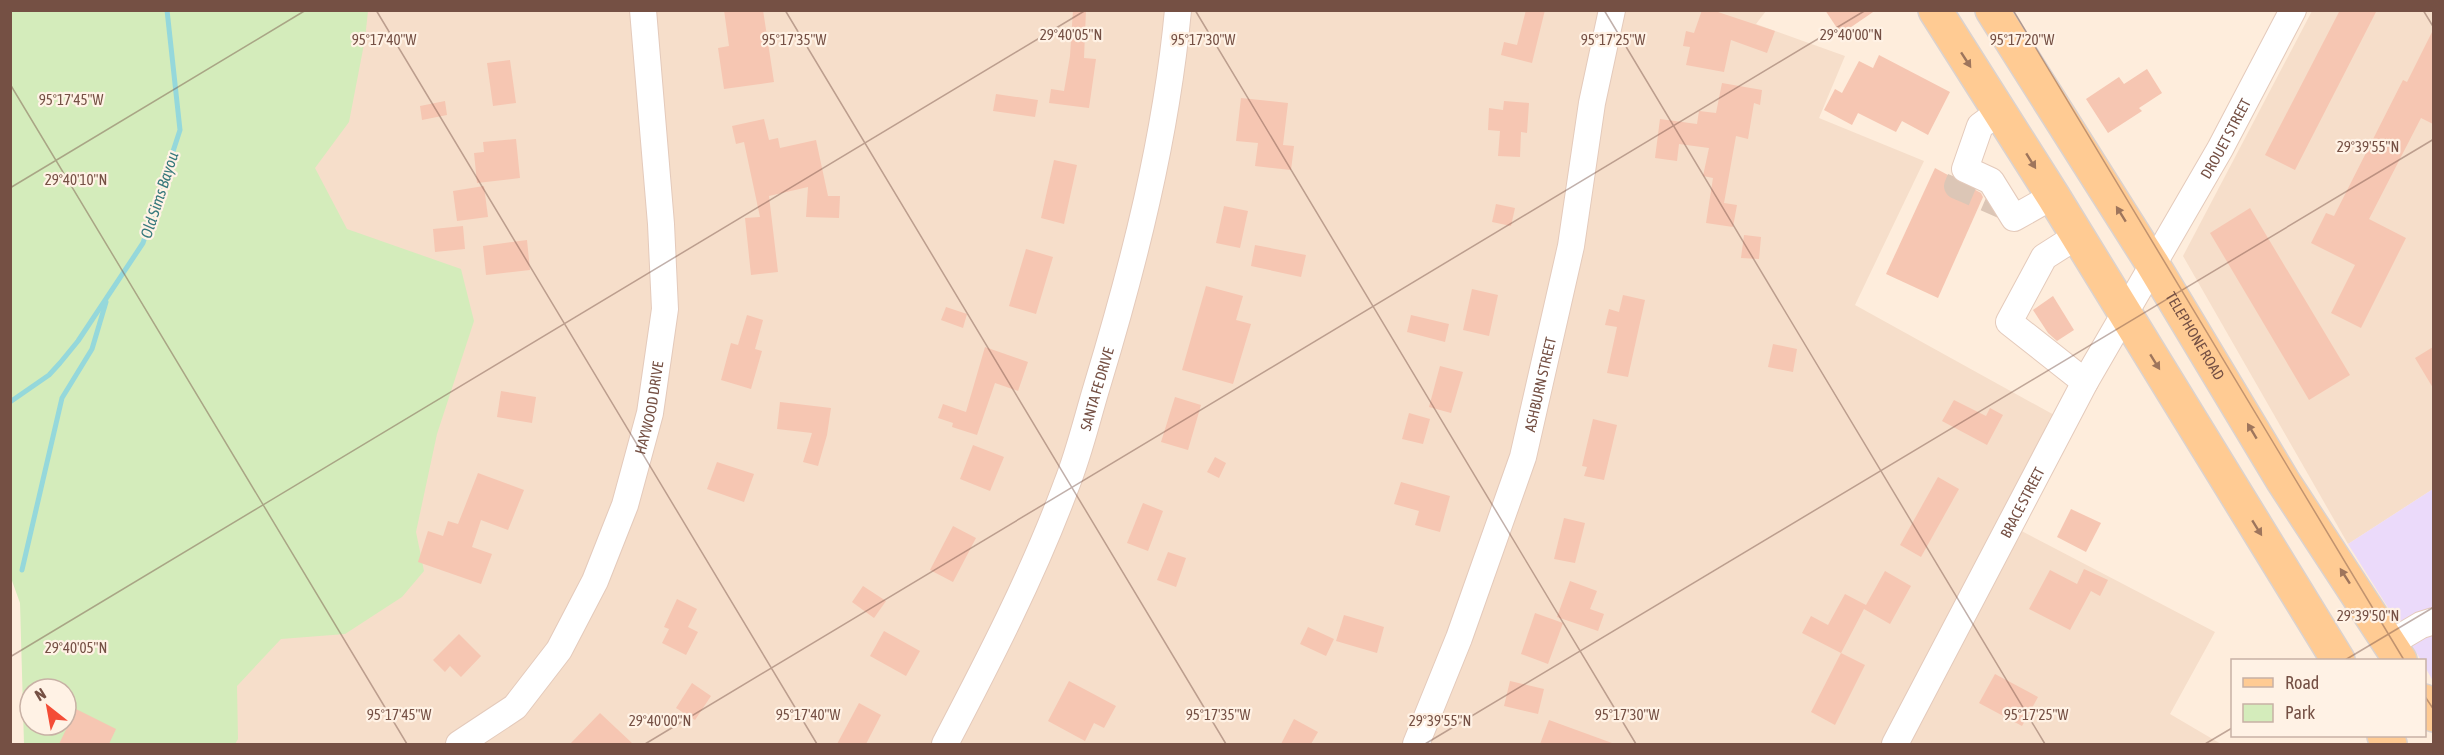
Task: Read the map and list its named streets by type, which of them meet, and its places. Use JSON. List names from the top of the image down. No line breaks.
{"streets":{"main road":["TELEPHONE ROAD"],"street":["DROUET STREET","ASHBURN STREET","SANTA FE DRIVE","HAYWOOD DRIVE","BRACE STREET"]},"crossings":[["DROUET STREET","TELEPHONE ROAD"],["DROUET STREET","BRACE STREET"],["TELEPHONE ROAD","BRACE STREET"]],"water":["Old Sims Bayou"],"legend":["Road","Park"],"north":"top left","coordinates":["29°40'05\"N","29°40'00\"N","95°17'35\"W","95°17'30\"W","95°17'25\"W","95°17'40\"W","95°17'20\"W","95°17'45\"W","29°39'55\"N","29°40'10\"N","29°39'50\"N"]}
